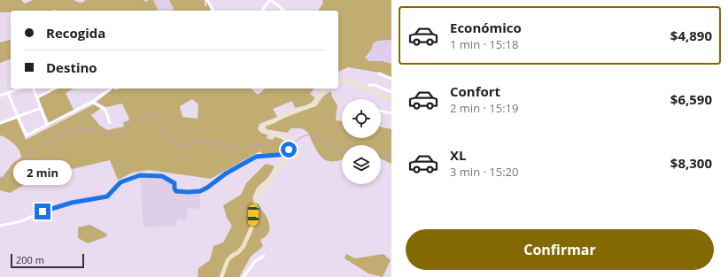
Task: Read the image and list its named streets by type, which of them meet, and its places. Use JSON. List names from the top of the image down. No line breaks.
{"scale_bar":"200 m","page":{"list":[{"name":"Económico","note":"1 min · 15:18","value":"$4,890"},{"name":"Confort","note":"2 min · 15:19","value":"$6,590"},{"name":"XL","note":"3 min · 15:20","value":"$8,300"}],"banner":["Recogida","Destino"],"bubble":"2 min","buttons":"Confirmar","scale":"200 m"}}
